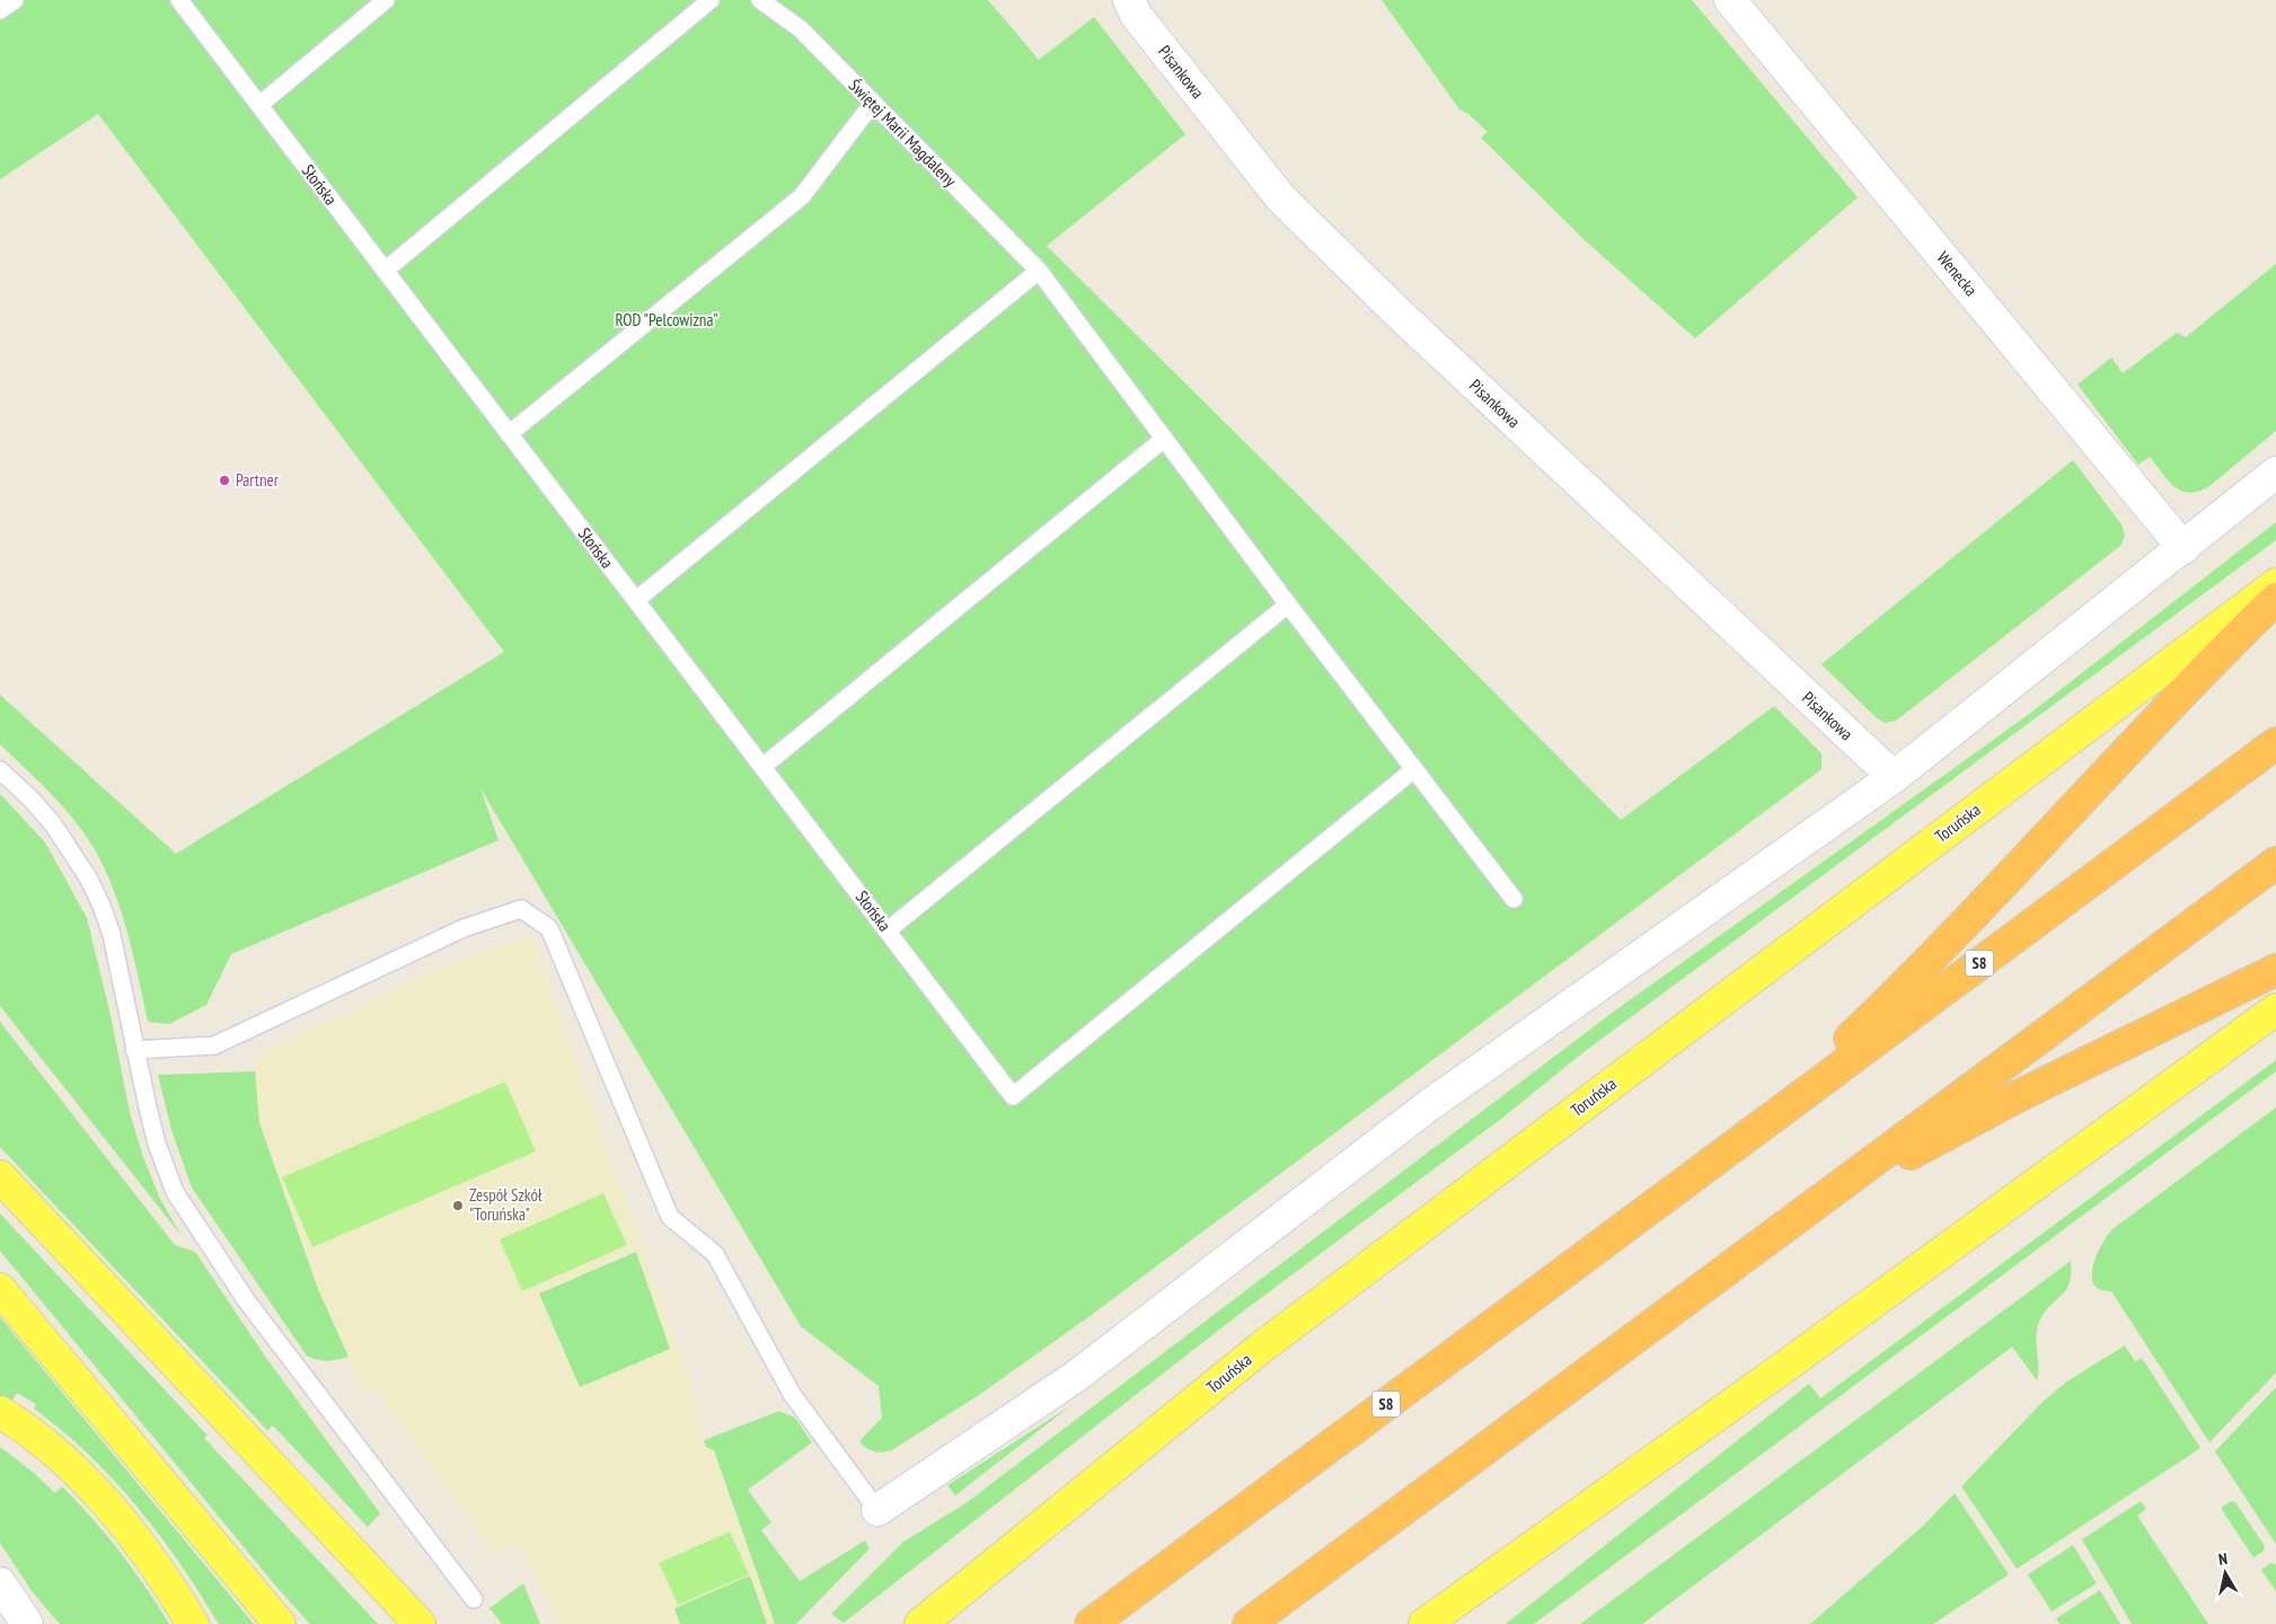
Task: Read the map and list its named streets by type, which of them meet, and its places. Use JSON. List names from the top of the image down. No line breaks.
{"streets":{"highway":["S8"],"main road":["Toruńska"],"street":["Pisankowa","Wenecka"],"lane":["Świętej Marii Magdaleny","Słońska"]},"crossings":[["Świętej Marii Magdaleny","Słońska"]],"parks":["ROD \"Pelcowizna\""],"places":["Partner","Zespół Szkół \"Toruńska\""],"north":"top"}
